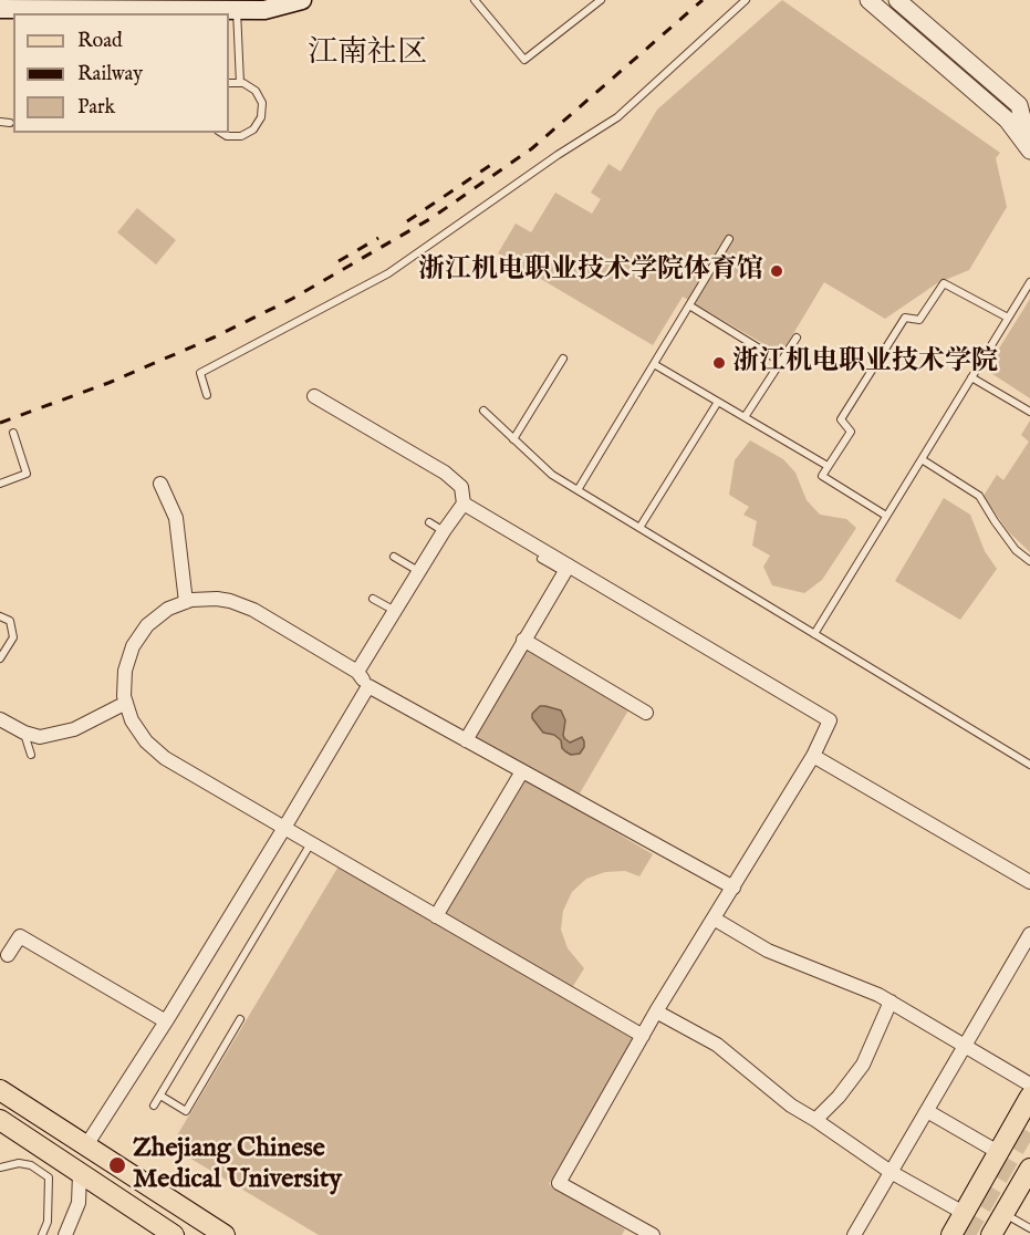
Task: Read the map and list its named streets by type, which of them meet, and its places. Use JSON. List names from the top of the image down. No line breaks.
{"districts":["江南社区"],"places":["浙江机电职业技术学院体育馆","浙江机电职业技术学院","Zhejiang Chinese Medical University"],"legend":["Road","Railway","Park"]}
